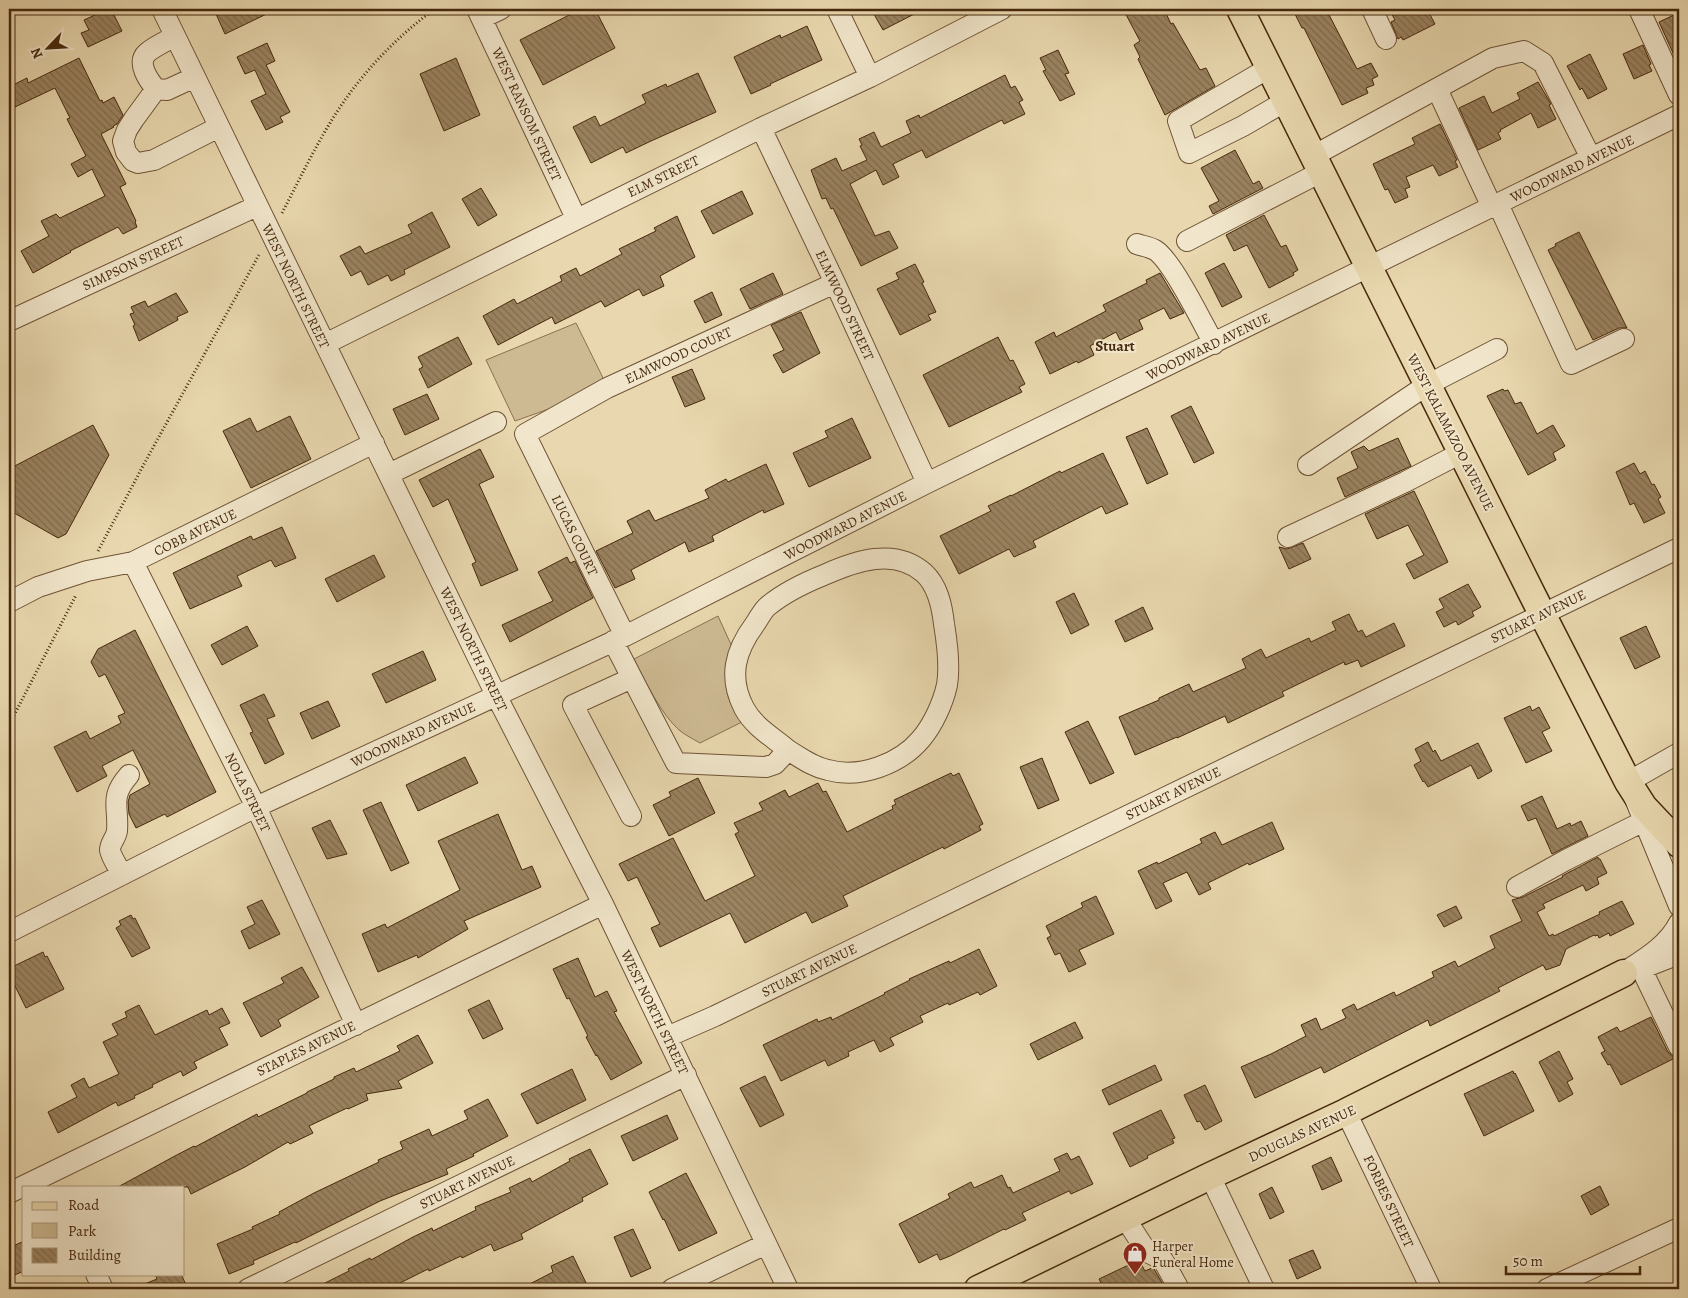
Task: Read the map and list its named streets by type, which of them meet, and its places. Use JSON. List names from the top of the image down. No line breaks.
{"streets":{"main road":["WEST KALAMAZOO AVENUE","DOUGLAS AVENUE"],"street":["WEST RANSOM STREET","WOODWARD AVENUE","ELM STREET","SIMPSON STREET","WEST NORTH STREET","ELMWOOD STREET","ELMWOOD COURT","COBB AVENUE","LUCAS COURT","STUART AVENUE","NOLA STREET","STAPLES AVENUE","FORBES STREET"]},"crossings":[["WEST RANSOM STREET","ELM STREET"],["WOODWARD AVENUE","WEST NORTH STREET"],["WOODWARD AVENUE","ELMWOOD STREET"],["WOODWARD AVENUE","WEST KALAMAZOO AVENUE"],["WOODWARD AVENUE","LUCAS COURT"],["WOODWARD AVENUE","NOLA STREET"],["ELM STREET","WEST NORTH STREET"],["ELM STREET","ELMWOOD STREET"],["SIMPSON STREET","WEST NORTH STREET"],["WEST NORTH STREET","COBB AVENUE"],["WEST NORTH STREET","STUART AVENUE"],["WEST NORTH STREET","STAPLES AVENUE"],["ELMWOOD STREET","ELMWOOD COURT"],["ELMWOOD COURT","LUCAS COURT"],["WEST KALAMAZOO AVENUE","STUART AVENUE"],["COBB AVENUE","NOLA STREET"],["NOLA STREET","STAPLES AVENUE"],["DOUGLAS AVENUE","FORBES STREET"]],"districts":["Stuart"],"places":{"shop":["Harper Funeral Home"]},"legend":["Road","Park","Building"],"scale_bar":"50 m","north":"bottom left"}
